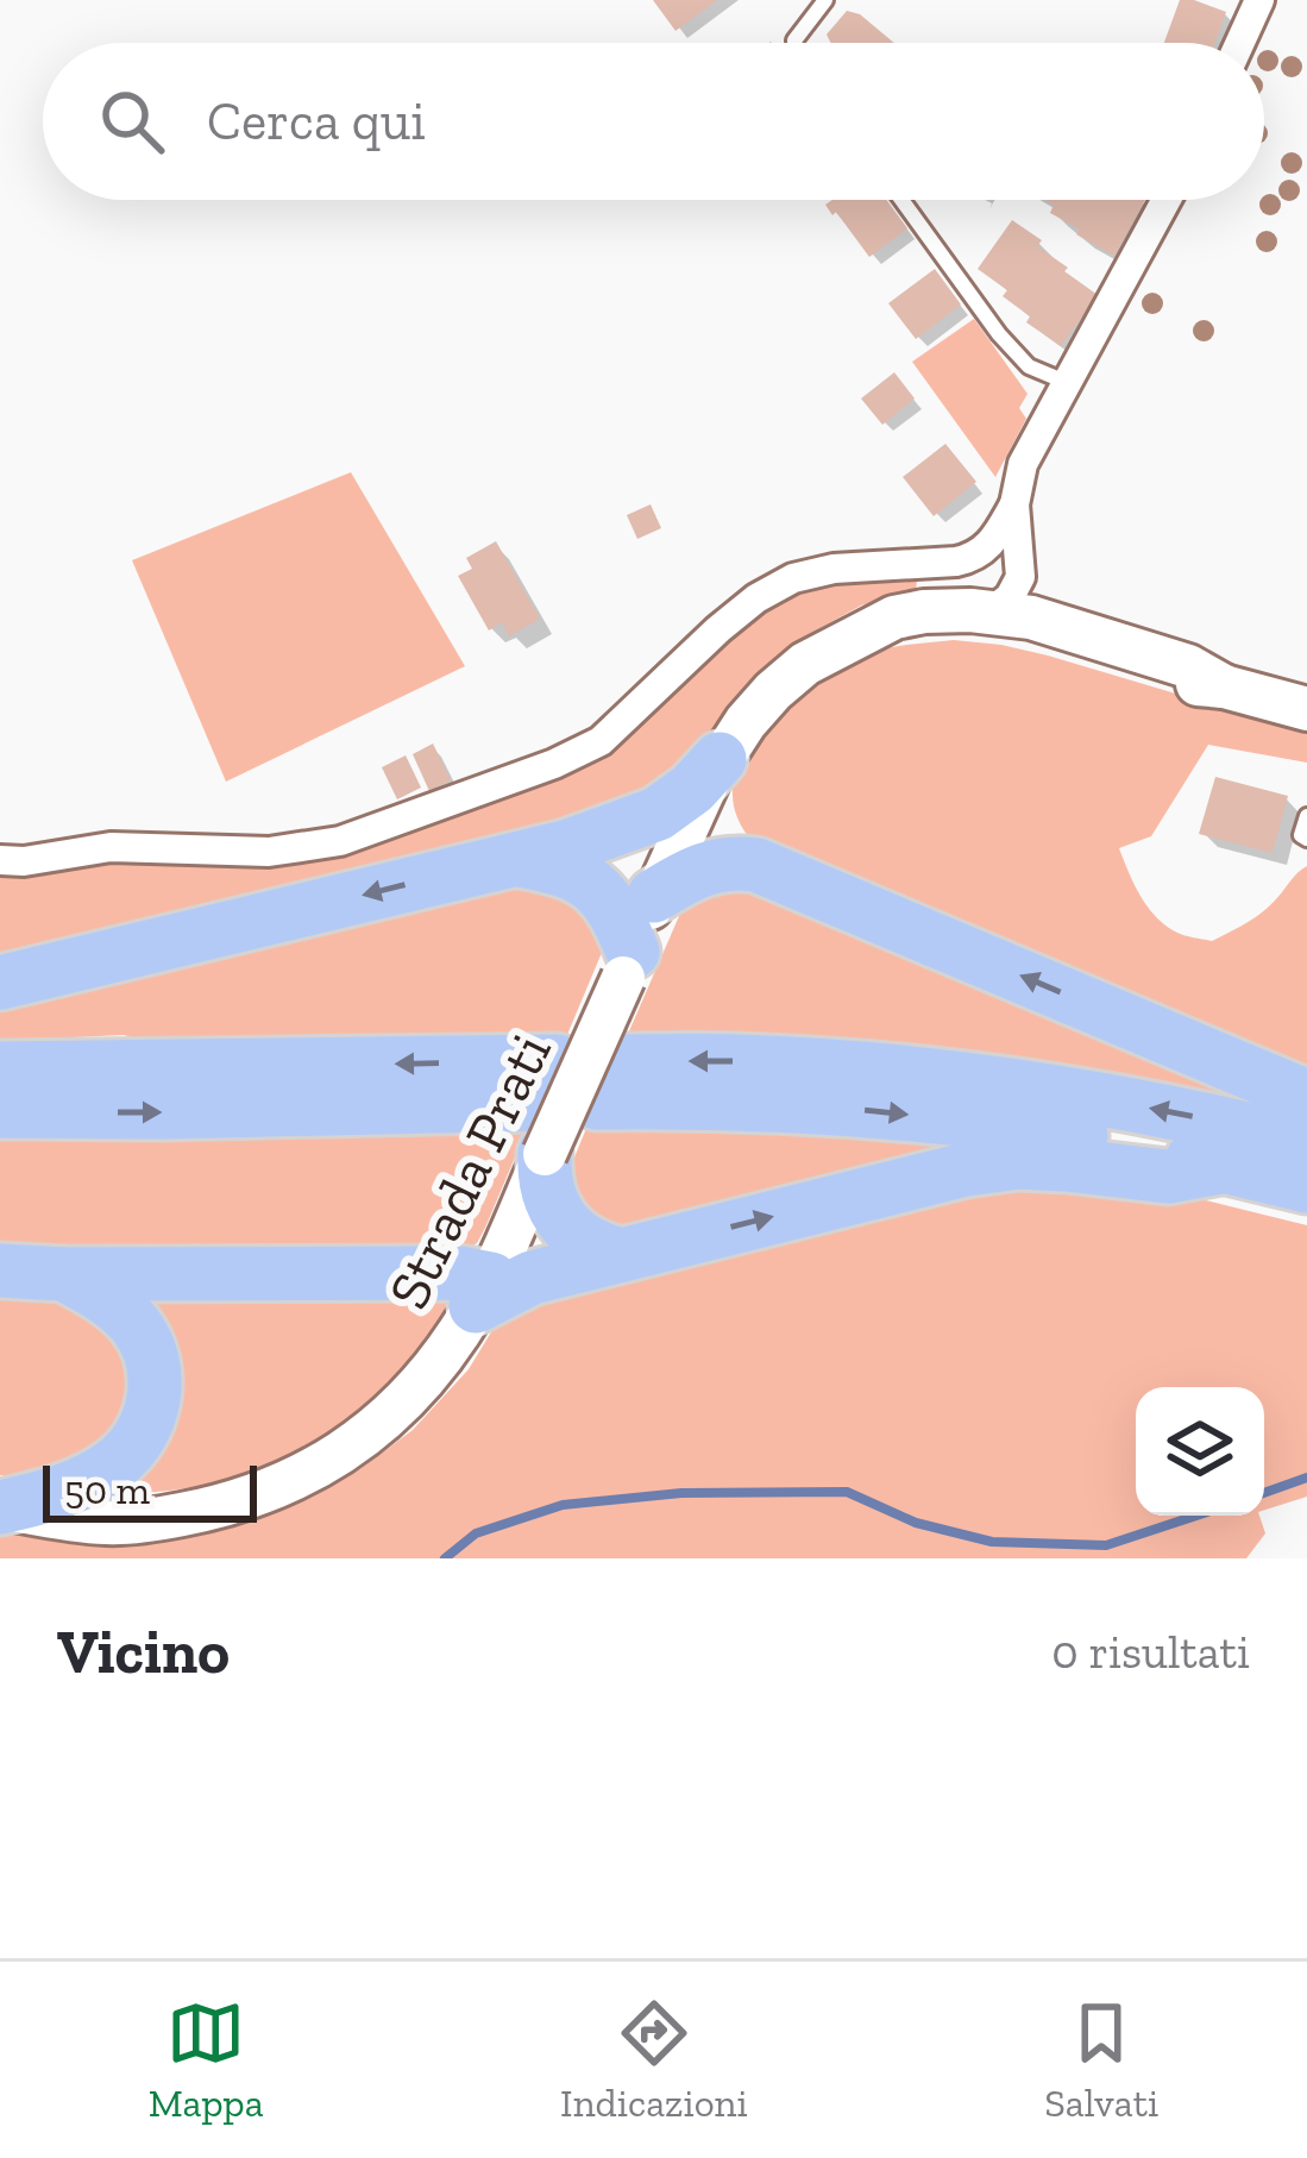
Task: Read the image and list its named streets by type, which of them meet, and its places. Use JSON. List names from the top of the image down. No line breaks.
{"streets":{"street":["Strada Prati"]},"scale_bar":"50 m","page":{"search":"Cerca qui","scale":"50 m","heading":["Vicino","0 risultati"],"nav":["Mappa","Indicazioni","Salvati"]}}
